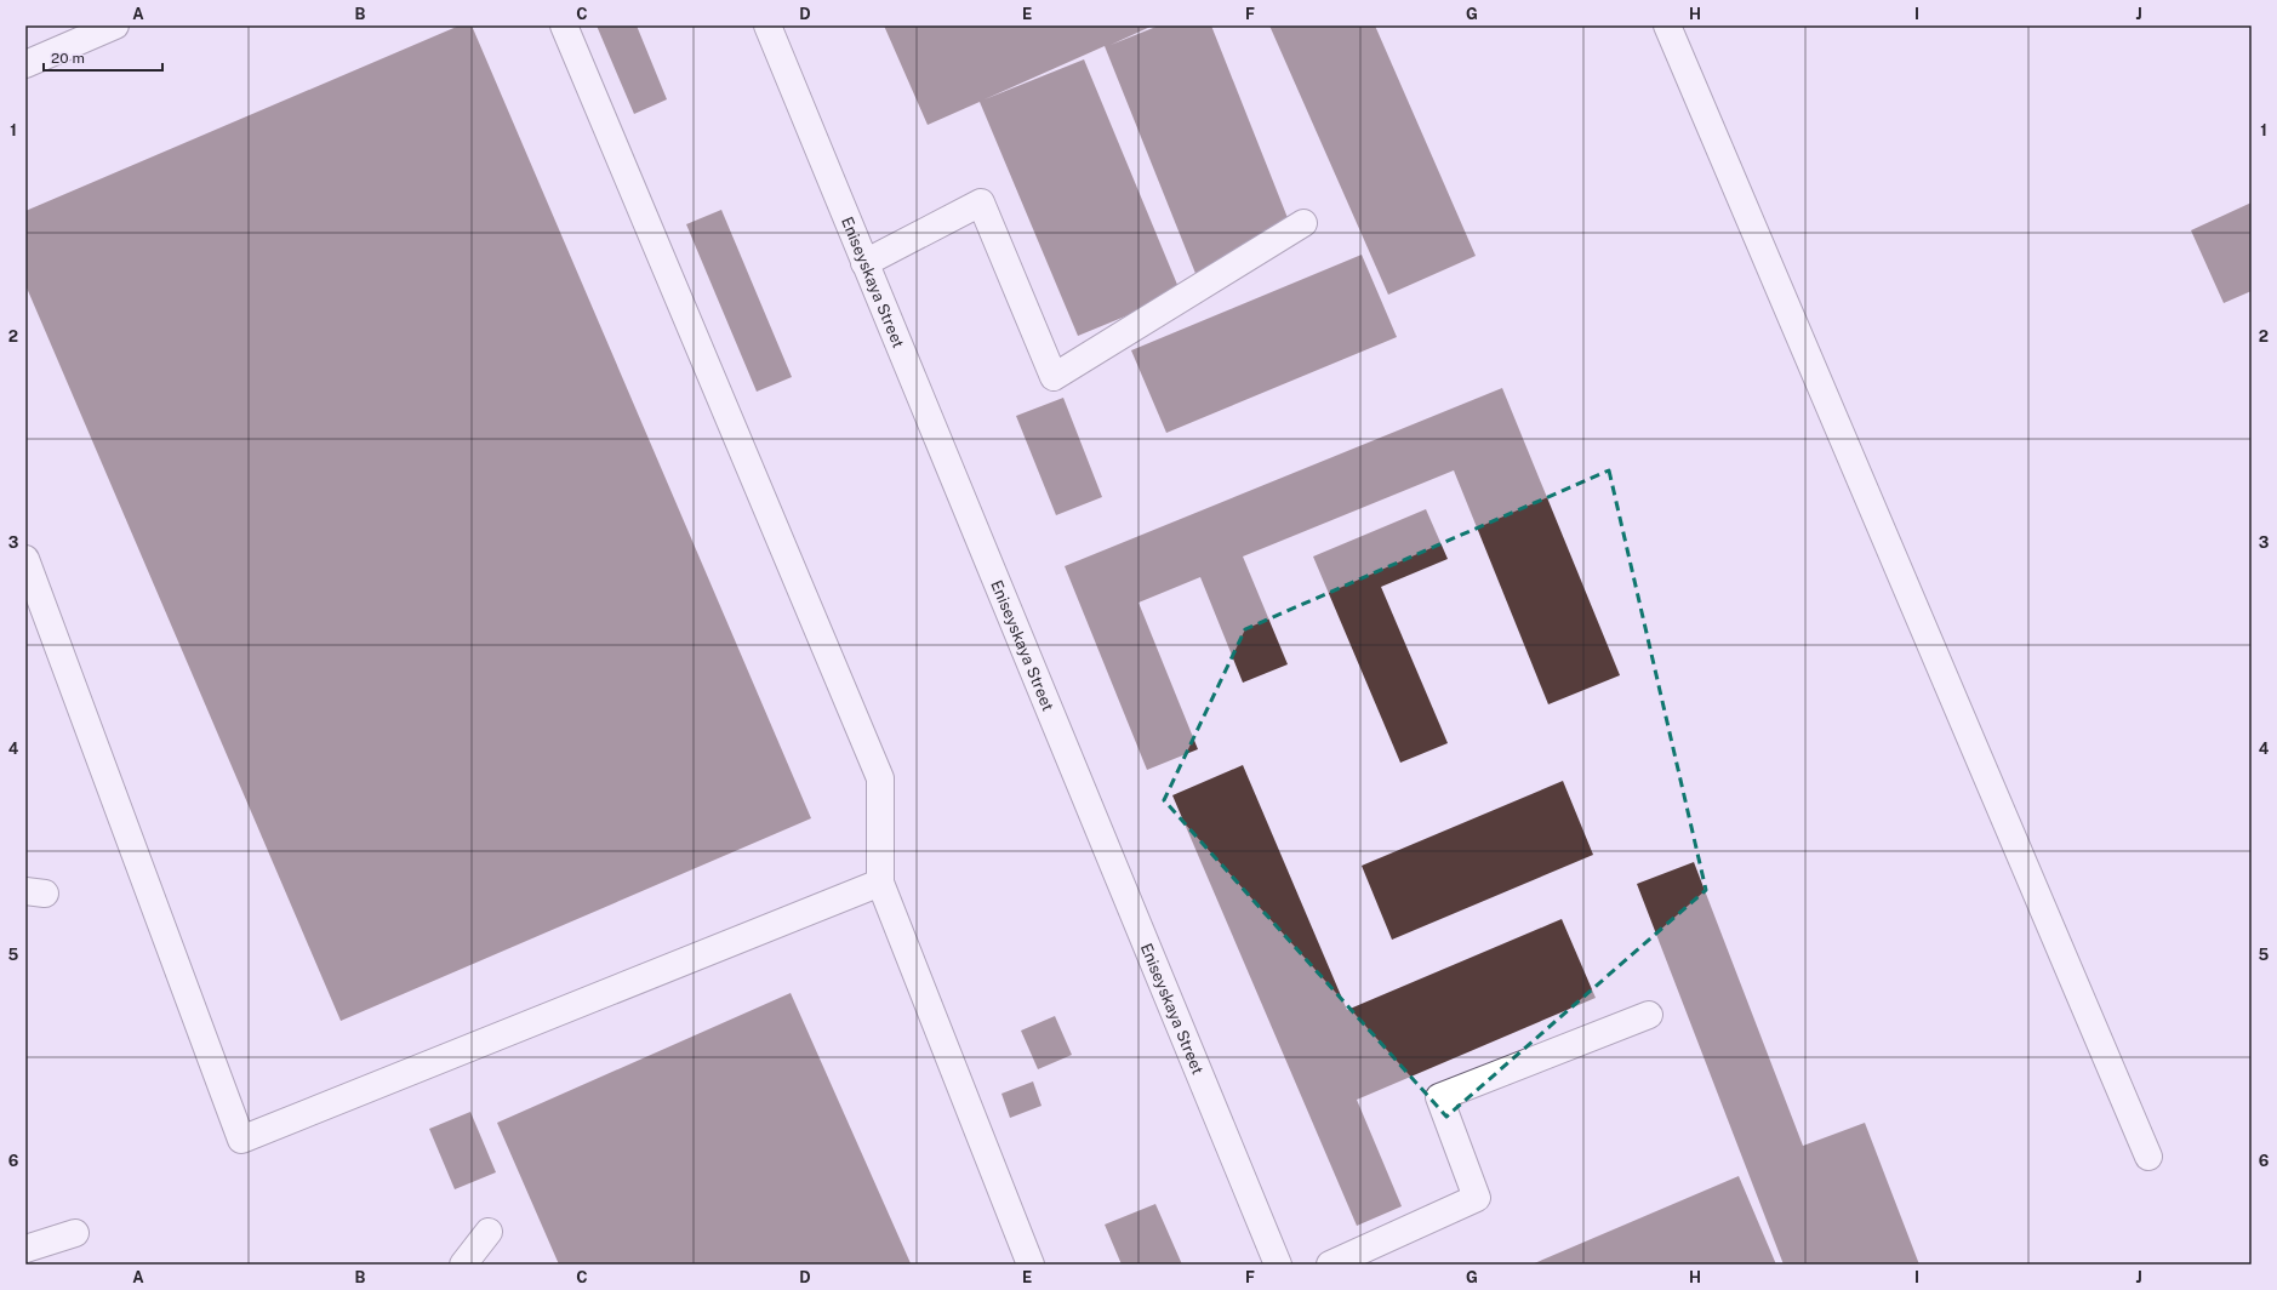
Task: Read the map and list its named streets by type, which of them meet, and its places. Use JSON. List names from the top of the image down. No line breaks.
{"streets":{"street":["Eniseyskaya Street"]},"scale_bar":"20 m","grid":{"columns":["A","B","C","D","E","F","G","H","I","J"],"rows":["1","2","3","4","5","6"]}}
